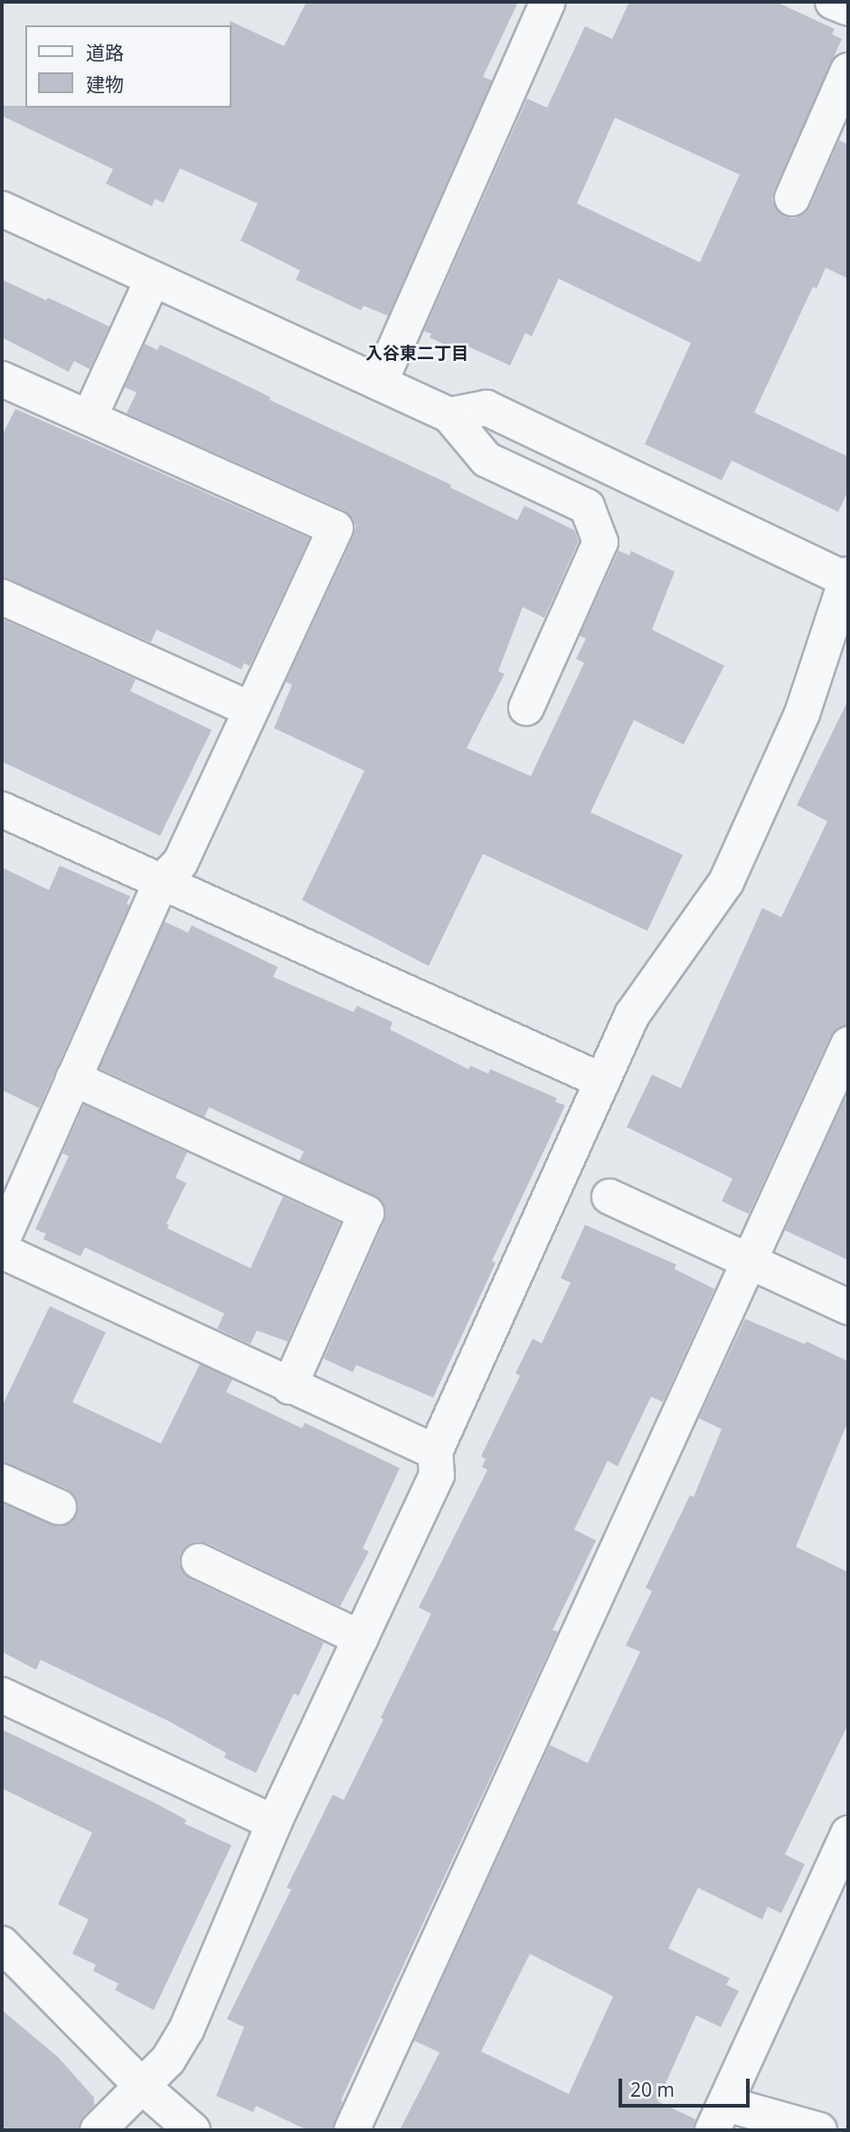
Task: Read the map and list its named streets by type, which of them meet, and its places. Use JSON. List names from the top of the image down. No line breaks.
{"districts":["入谷東二丁目"],"legend":["道路","建物"],"scale_bar":"20 m"}
